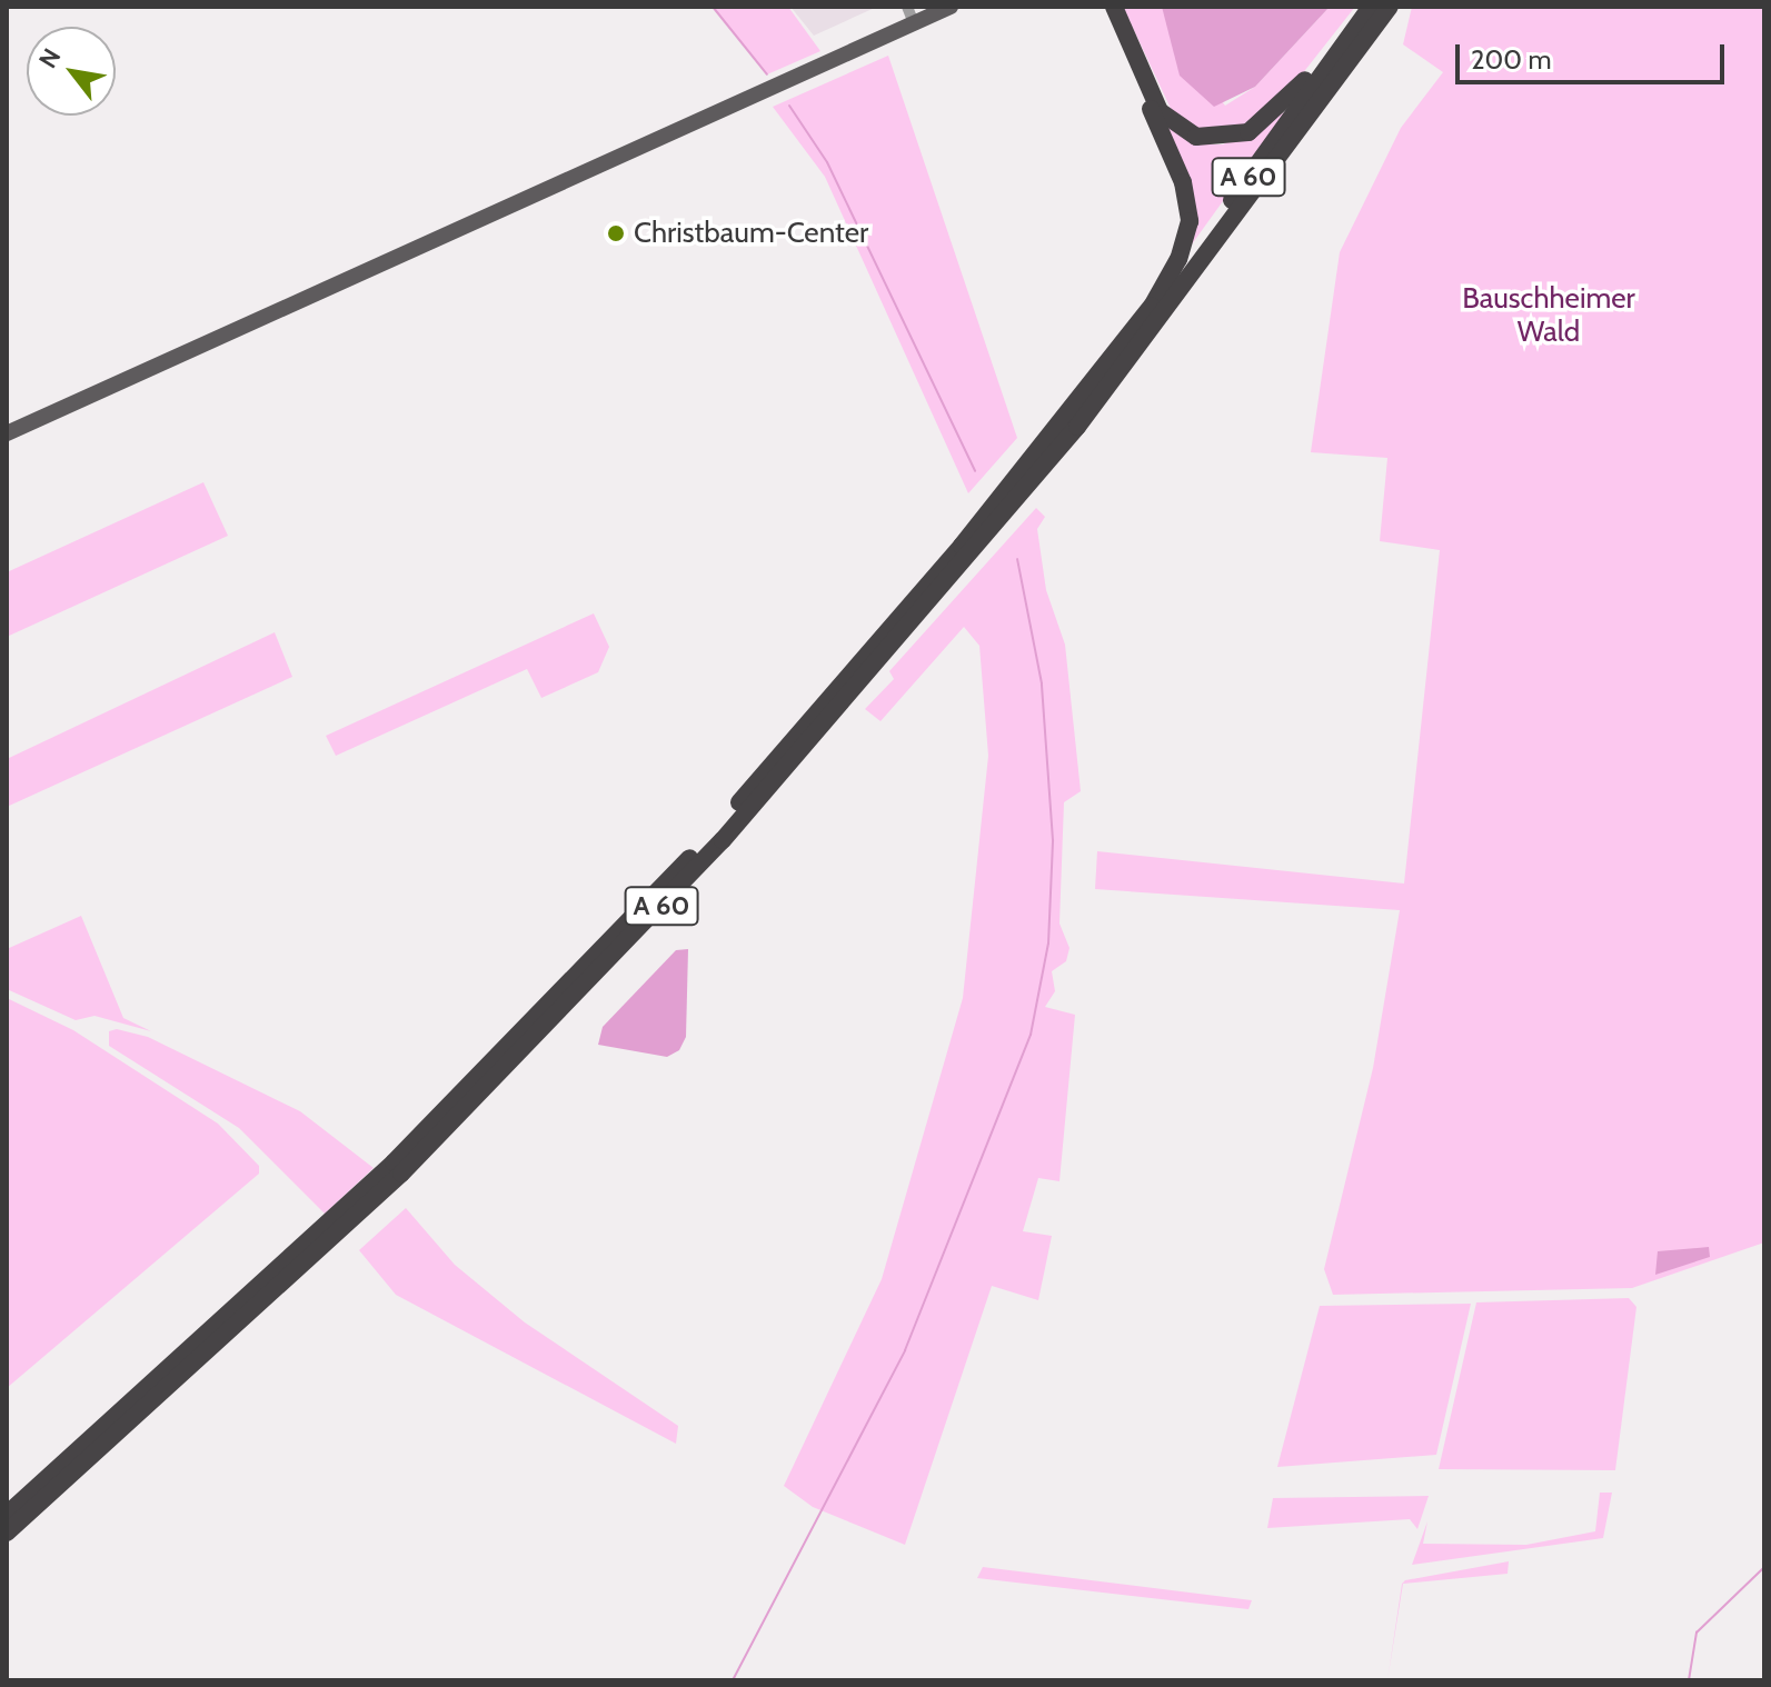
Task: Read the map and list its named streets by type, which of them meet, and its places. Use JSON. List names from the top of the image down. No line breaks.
{"streets":{"highway":["A 60"]},"parks":["Bauschheimer Wald"],"places":["Christbaum-Center"],"scale_bar":"200 m","north":"top left"}
